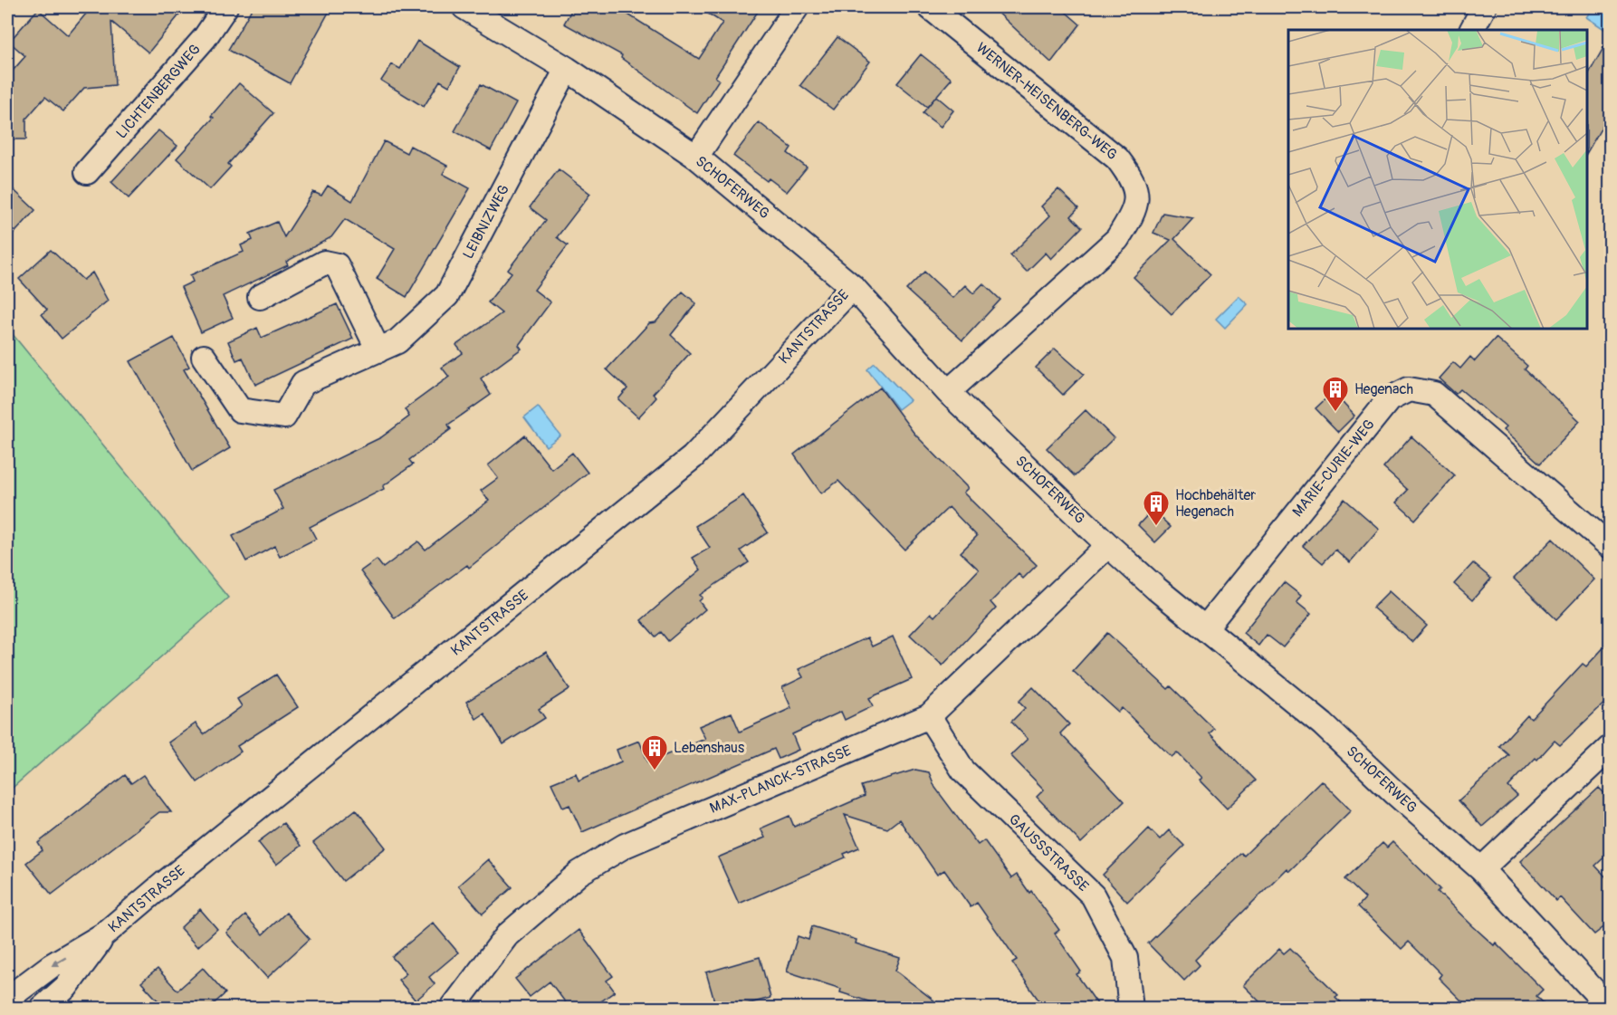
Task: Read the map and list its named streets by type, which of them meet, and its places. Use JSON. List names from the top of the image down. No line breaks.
{"streets":{"street":["LICHTENBERGWEG","WERNER-HEISENBERG-WEG","SCHOFERWEG","LEIBNIZWEG","KANTSTRASSE","MARIE-CURIE-WEG","MAX-PLANCK-STRASSE","GAUSSSTRASSE"]},"crossings":[["WERNER-HEISENBERG-WEG","SCHOFERWEG"],["SCHOFERWEG","LEIBNIZWEG"],["SCHOFERWEG","KANTSTRASSE"],["SCHOFERWEG","MARIE-CURIE-WEG"],["SCHOFERWEG","MAX-PLANCK-STRASSE"],["MAX-PLANCK-STRASSE","GAUSSSTRASSE"]],"places":{"building":["Hegenach","Hochbehälter Hegenach","Lebenshaus"]}}
